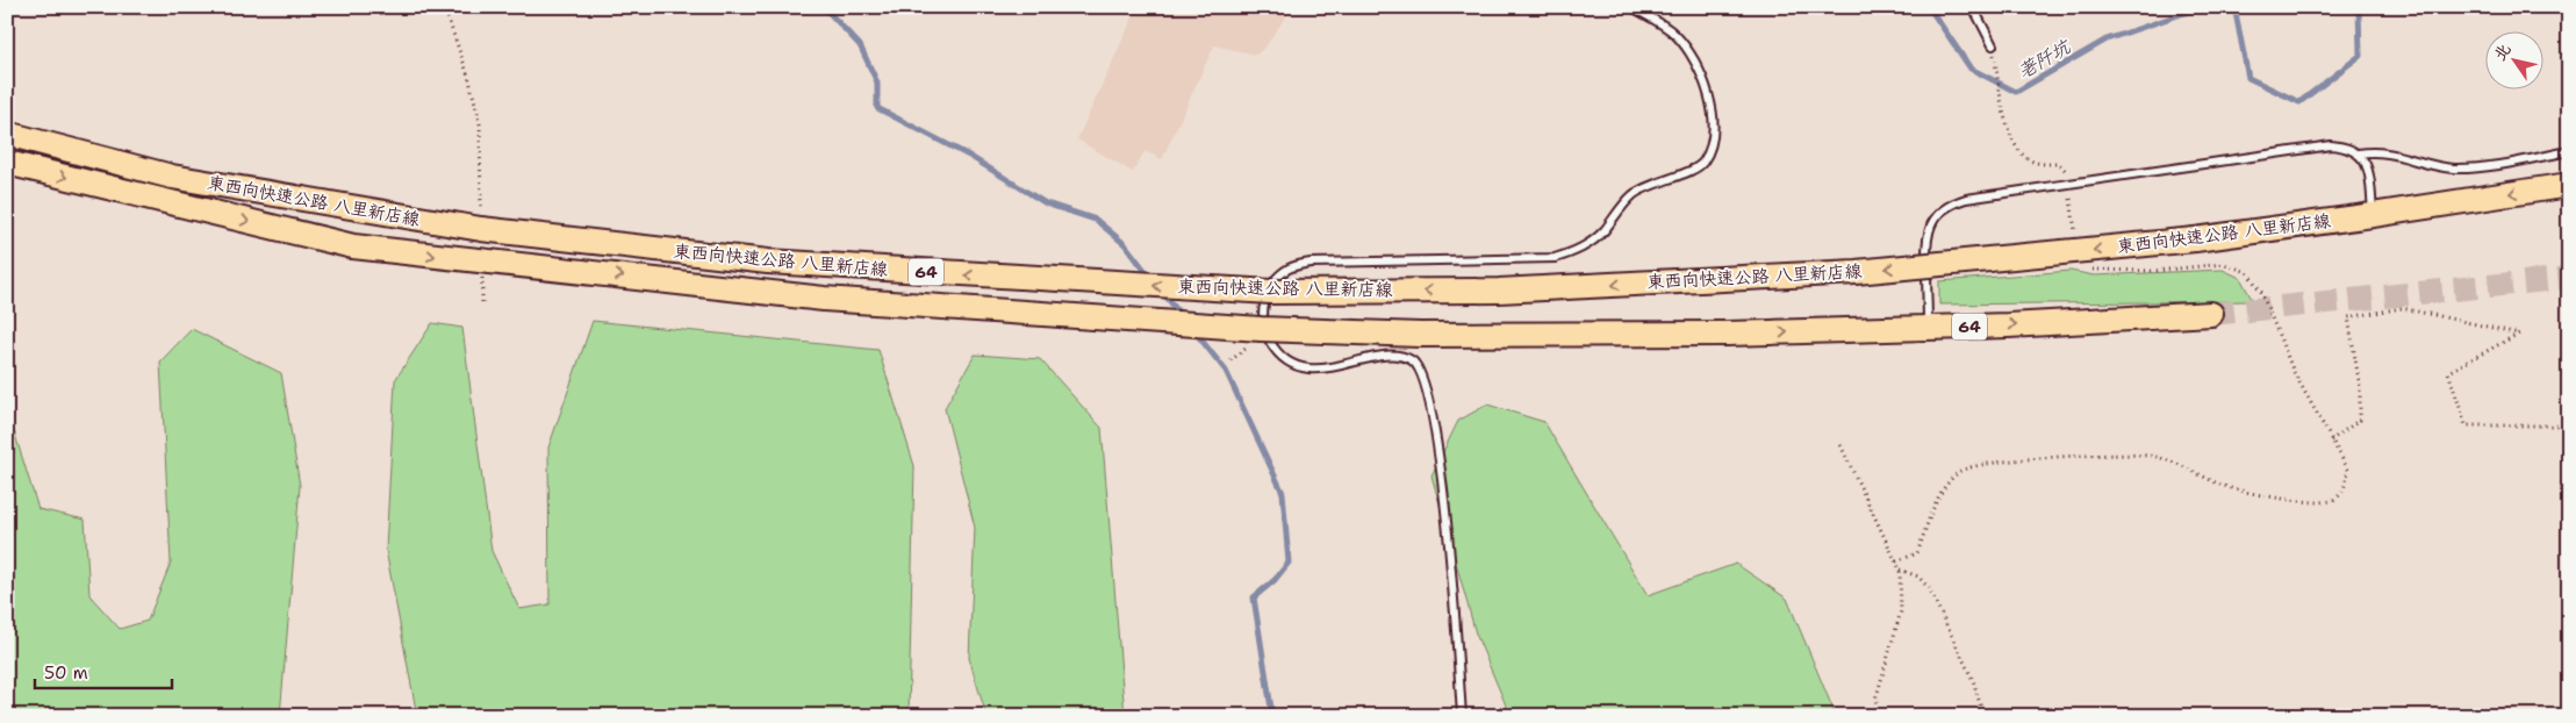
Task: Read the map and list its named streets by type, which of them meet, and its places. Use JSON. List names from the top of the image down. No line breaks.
{"streets":{"highway":["東西向快速公路 八里新店線","64"]},"water":["荖阡坑"],"scale_bar":"50 m","north":"top left"}
